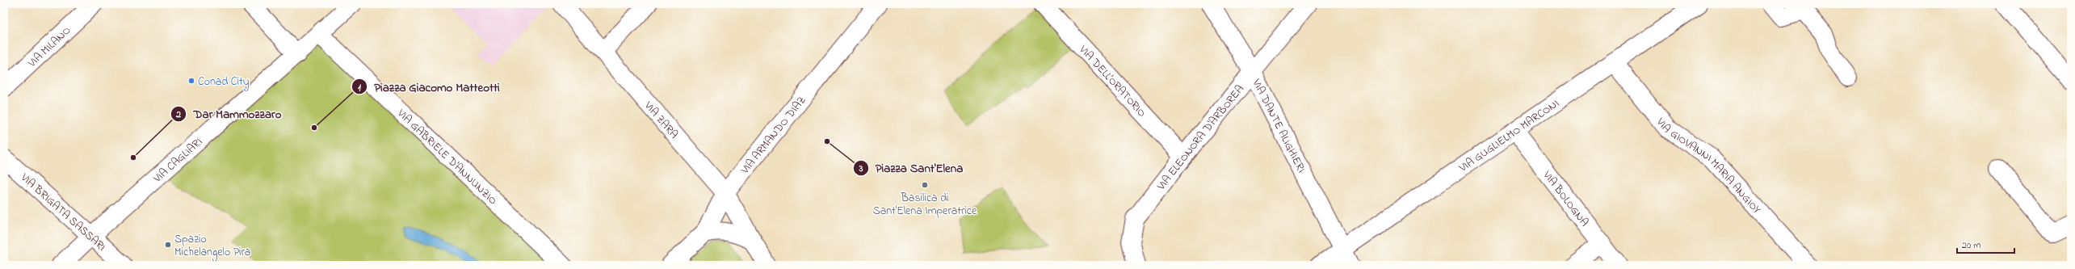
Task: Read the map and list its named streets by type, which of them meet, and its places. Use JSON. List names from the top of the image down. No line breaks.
{"streets":{"street":["VIA MILANO","VIA DELL'ORATORIO","VIA ZARA","VIA DANTE ALIGHIERI","VIA ARMANDO DIAZ","VIA GUGLIELMO MARCONI","VIA ELEONORA D'ARBOREA","VIA GABRIELE D'ANNUNZIO","VIA CAGLIARI","VIA GIOVANNI MARIA ANGIOY","VIA BOLOGNA","VIA BRIGATA SASSARI"]},"crossings":[["VIA DELL'ORATORIO","VIA ELEONORA D'ARBOREA"],["VIA ZARA","VIA ARMANDO DIAZ"],["VIA DANTE ALIGHIERI","VIA GUGLIELMO MARCONI"],["VIA DANTE ALIGHIERI","VIA ELEONORA D'ARBOREA"],["VIA GUGLIELMO MARCONI","VIA GIOVANNI MARIA ANGIOY"],["VIA GUGLIELMO MARCONI","VIA BOLOGNA"],["VIA GABRIELE D'ANNUNZIO","VIA CAGLIARI"],["VIA CAGLIARI","VIA BRIGATA SASSARI"]],"places":["Conad City","Piazza Giacomo Matteotti","Piazza Sant'Elena","Dar Mammozzaro","Basilica di Sant'Elena Imperatrice","Spazio Michelangelo Pira"],"scale_bar":"20 m"}
